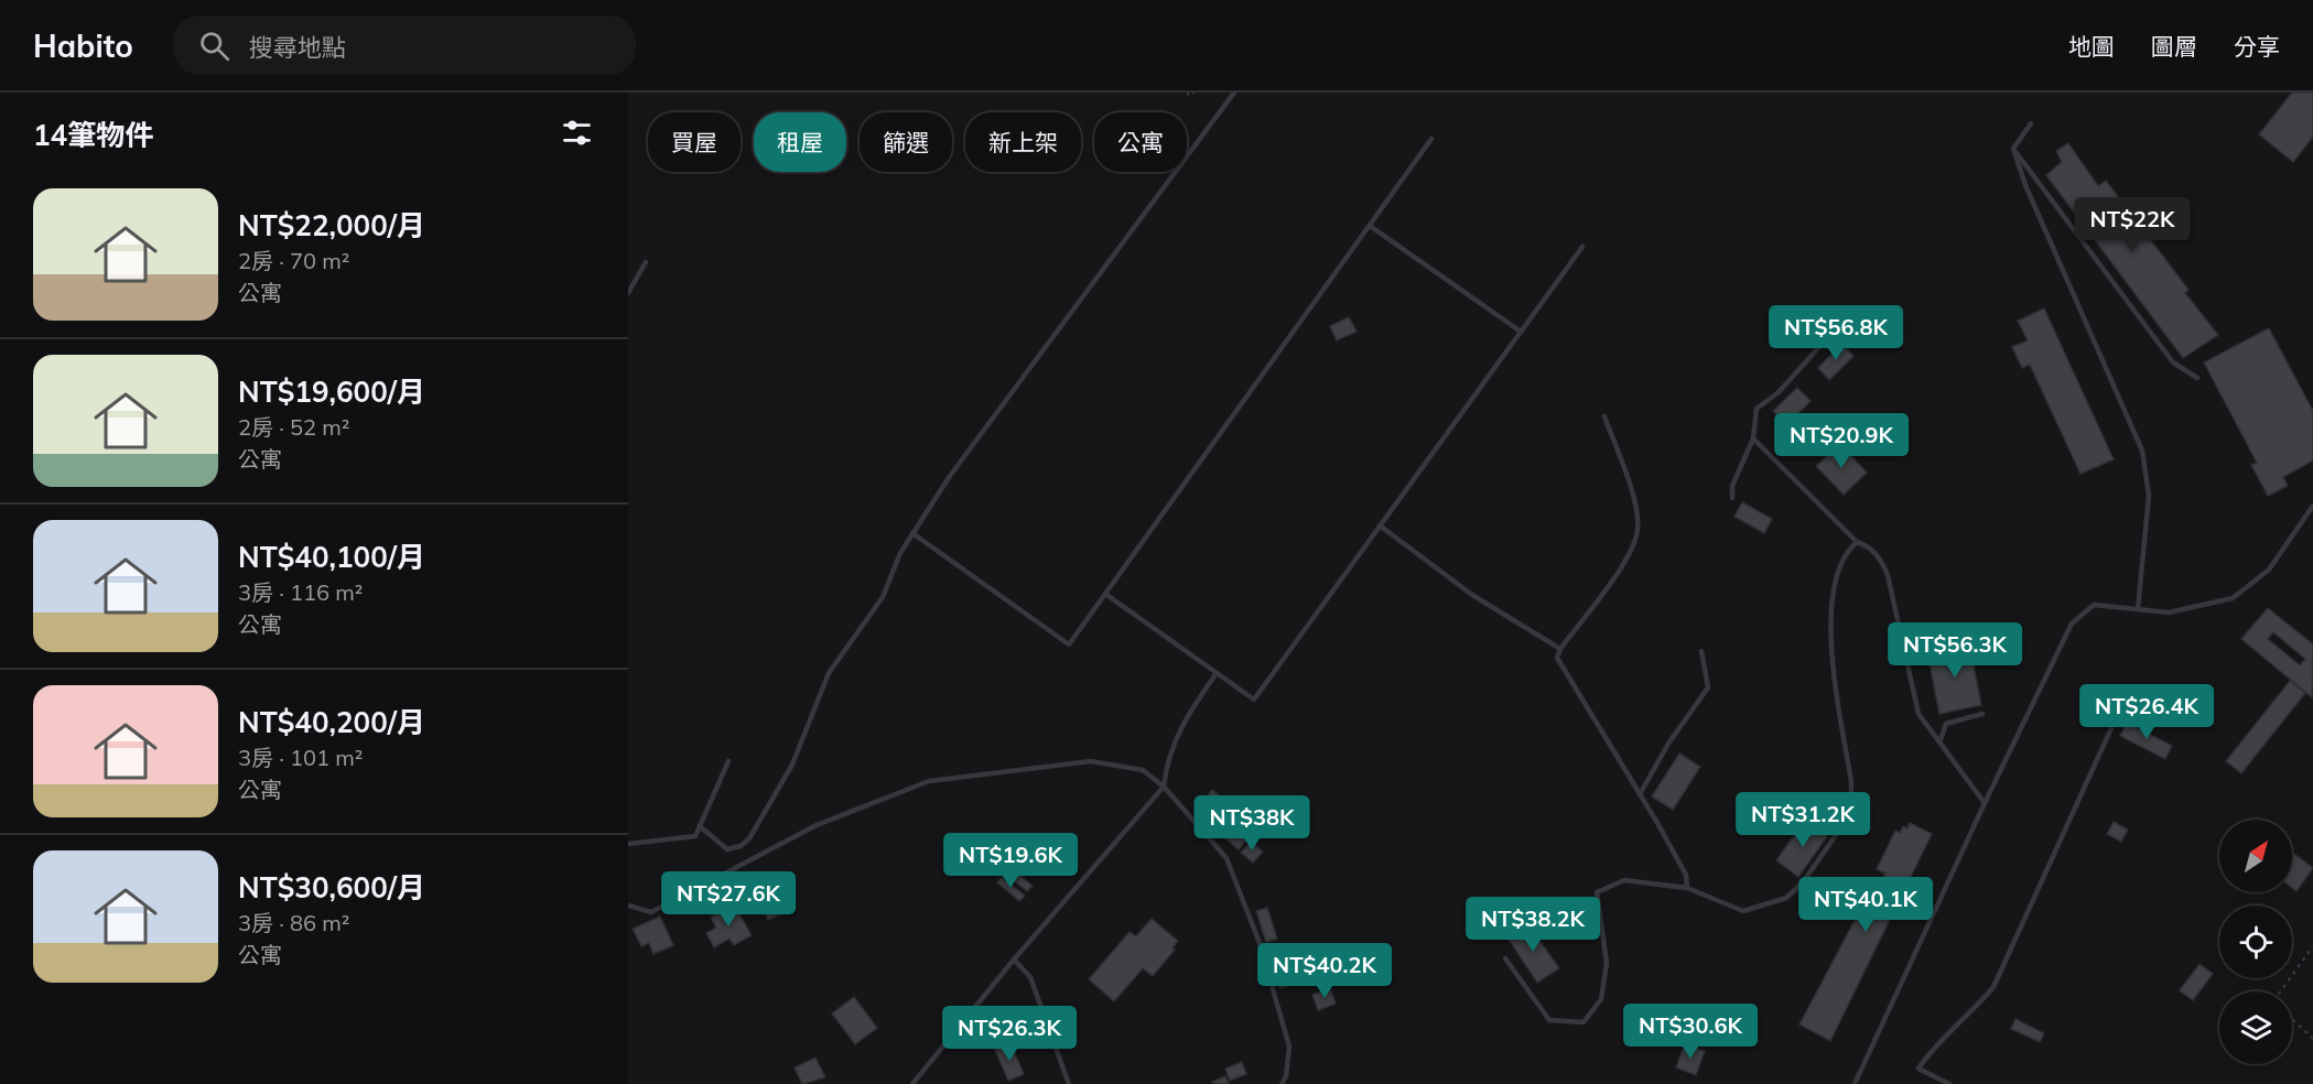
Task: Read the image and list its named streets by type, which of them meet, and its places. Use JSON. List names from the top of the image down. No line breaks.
{"north":"top right","page":{"header":"Habito","search":"搜尋地點","nav":["地圖","圖層","分享"],"heading":"14筆物件","chip":["買屋","租屋","篩選","新上架","公寓"],"list":[{"name":"NT$22,000/月","note":"2房 · 70 m² · 公寓"},{"name":"NT$19,600/月","note":"2房 · 52 m² · 公寓"},{"name":"NT$40,100/月","note":"3房 · 116 m² · 公寓"},{"name":"NT$40,200/月","note":"3房 · 101 m² · 公寓"},{"name":"NT$30,600/月","note":"3房 · 86 m² · 公寓"}],"price":["NT$22K","NT$56.8K","NT$20.9K","NT$56.3K","NT$26.4K","NT$31.2K","NT$38K","NT$19.6K","NT$27.6K","NT$40.1K","NT$38.2K","NT$40.2K","NT$30.6K","NT$26.3K"]}}
